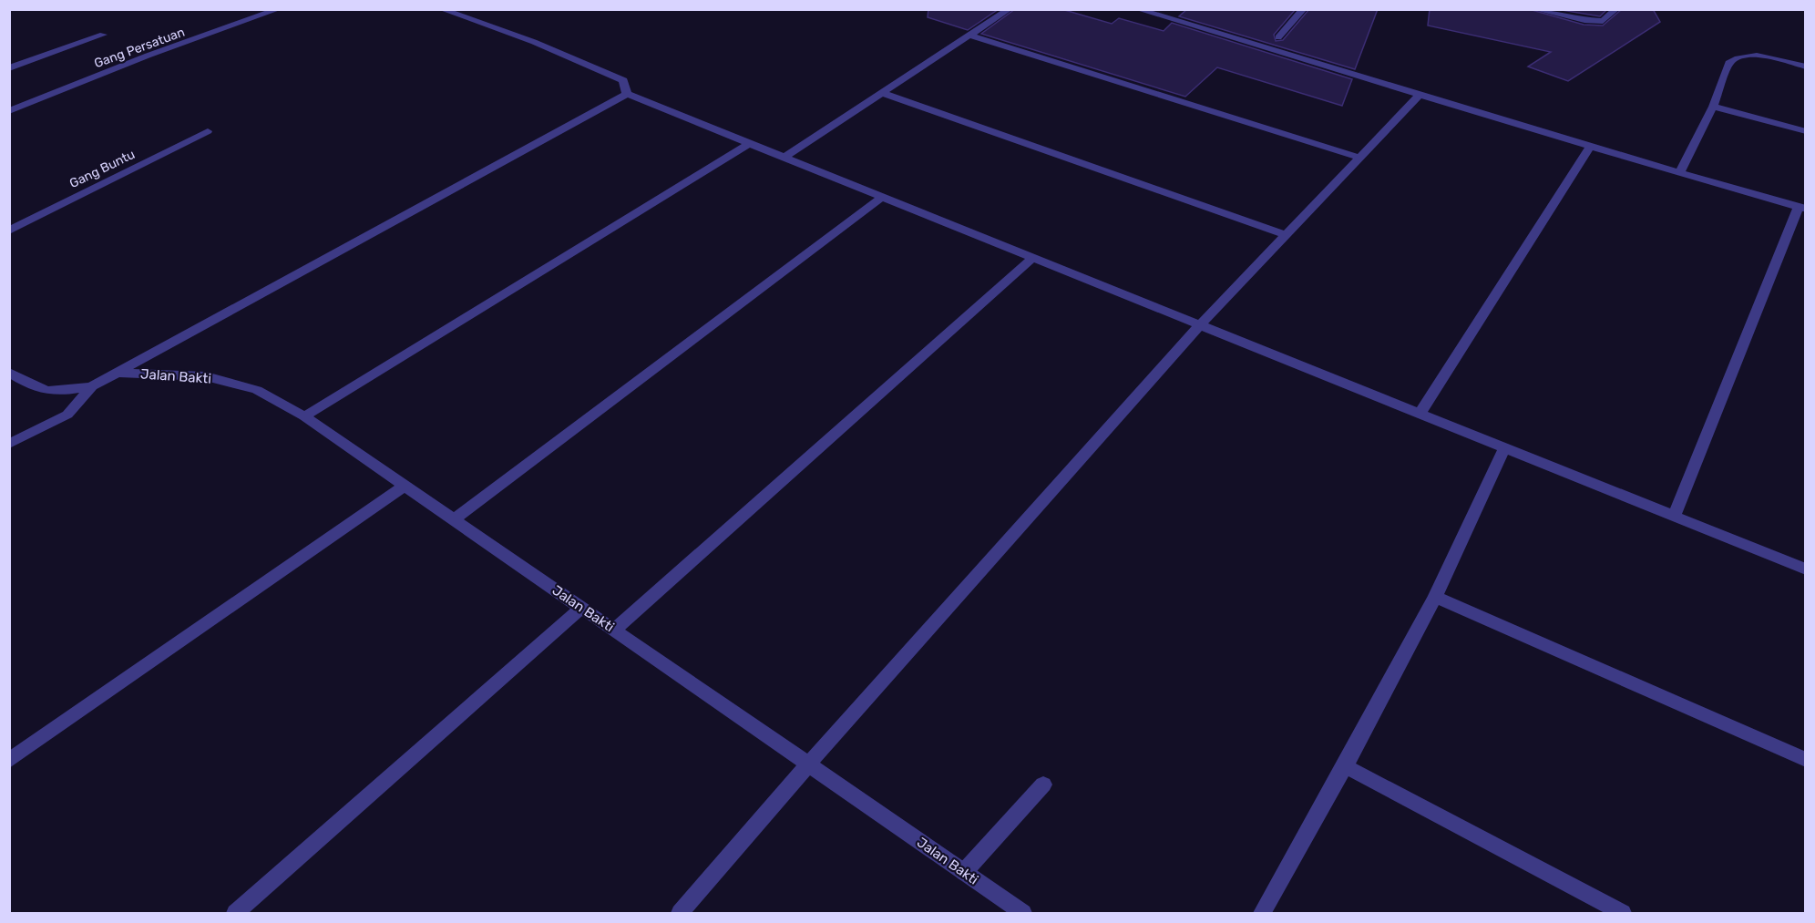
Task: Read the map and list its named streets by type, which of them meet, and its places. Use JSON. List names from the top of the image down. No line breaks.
{"streets":{"street":["Gang Persatuan","Gang Buntu","Jalan Bakti"]}}
